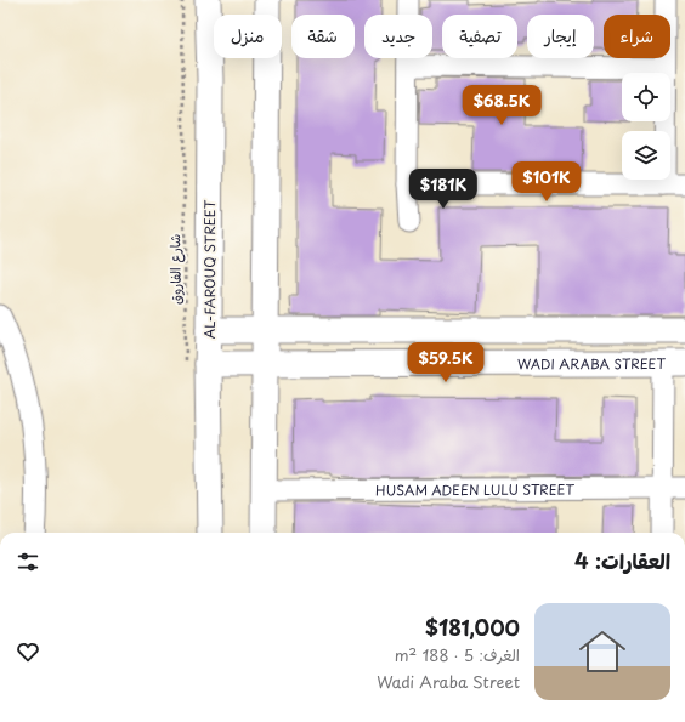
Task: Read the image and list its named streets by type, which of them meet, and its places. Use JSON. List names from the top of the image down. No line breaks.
{"streets":{"main road":["AL-FAROUQ STREET","WADI ARABA STREET"],"street":["HUSAM ADEEN LULU STREET"],"path":["شارع الفاروق"]},"crossings":[["شارع الفاروق","AL-FAROUQ STREET"],["شارع الفاروق","WADI ARABA STREET"],["AL-FAROUQ STREET","WADI ARABA STREET"]],"page":{"chip":["شراء","إيجار","تصفية","جديد","شقة","منزل"],"price":["$68.5K","$101K","$181K","$59.5K"],"heading":"العقارات: 4","list":[{"name":"$181,000","note":"الغرف: 5 · 188 m² · Wadi Araba Street"}]}}
